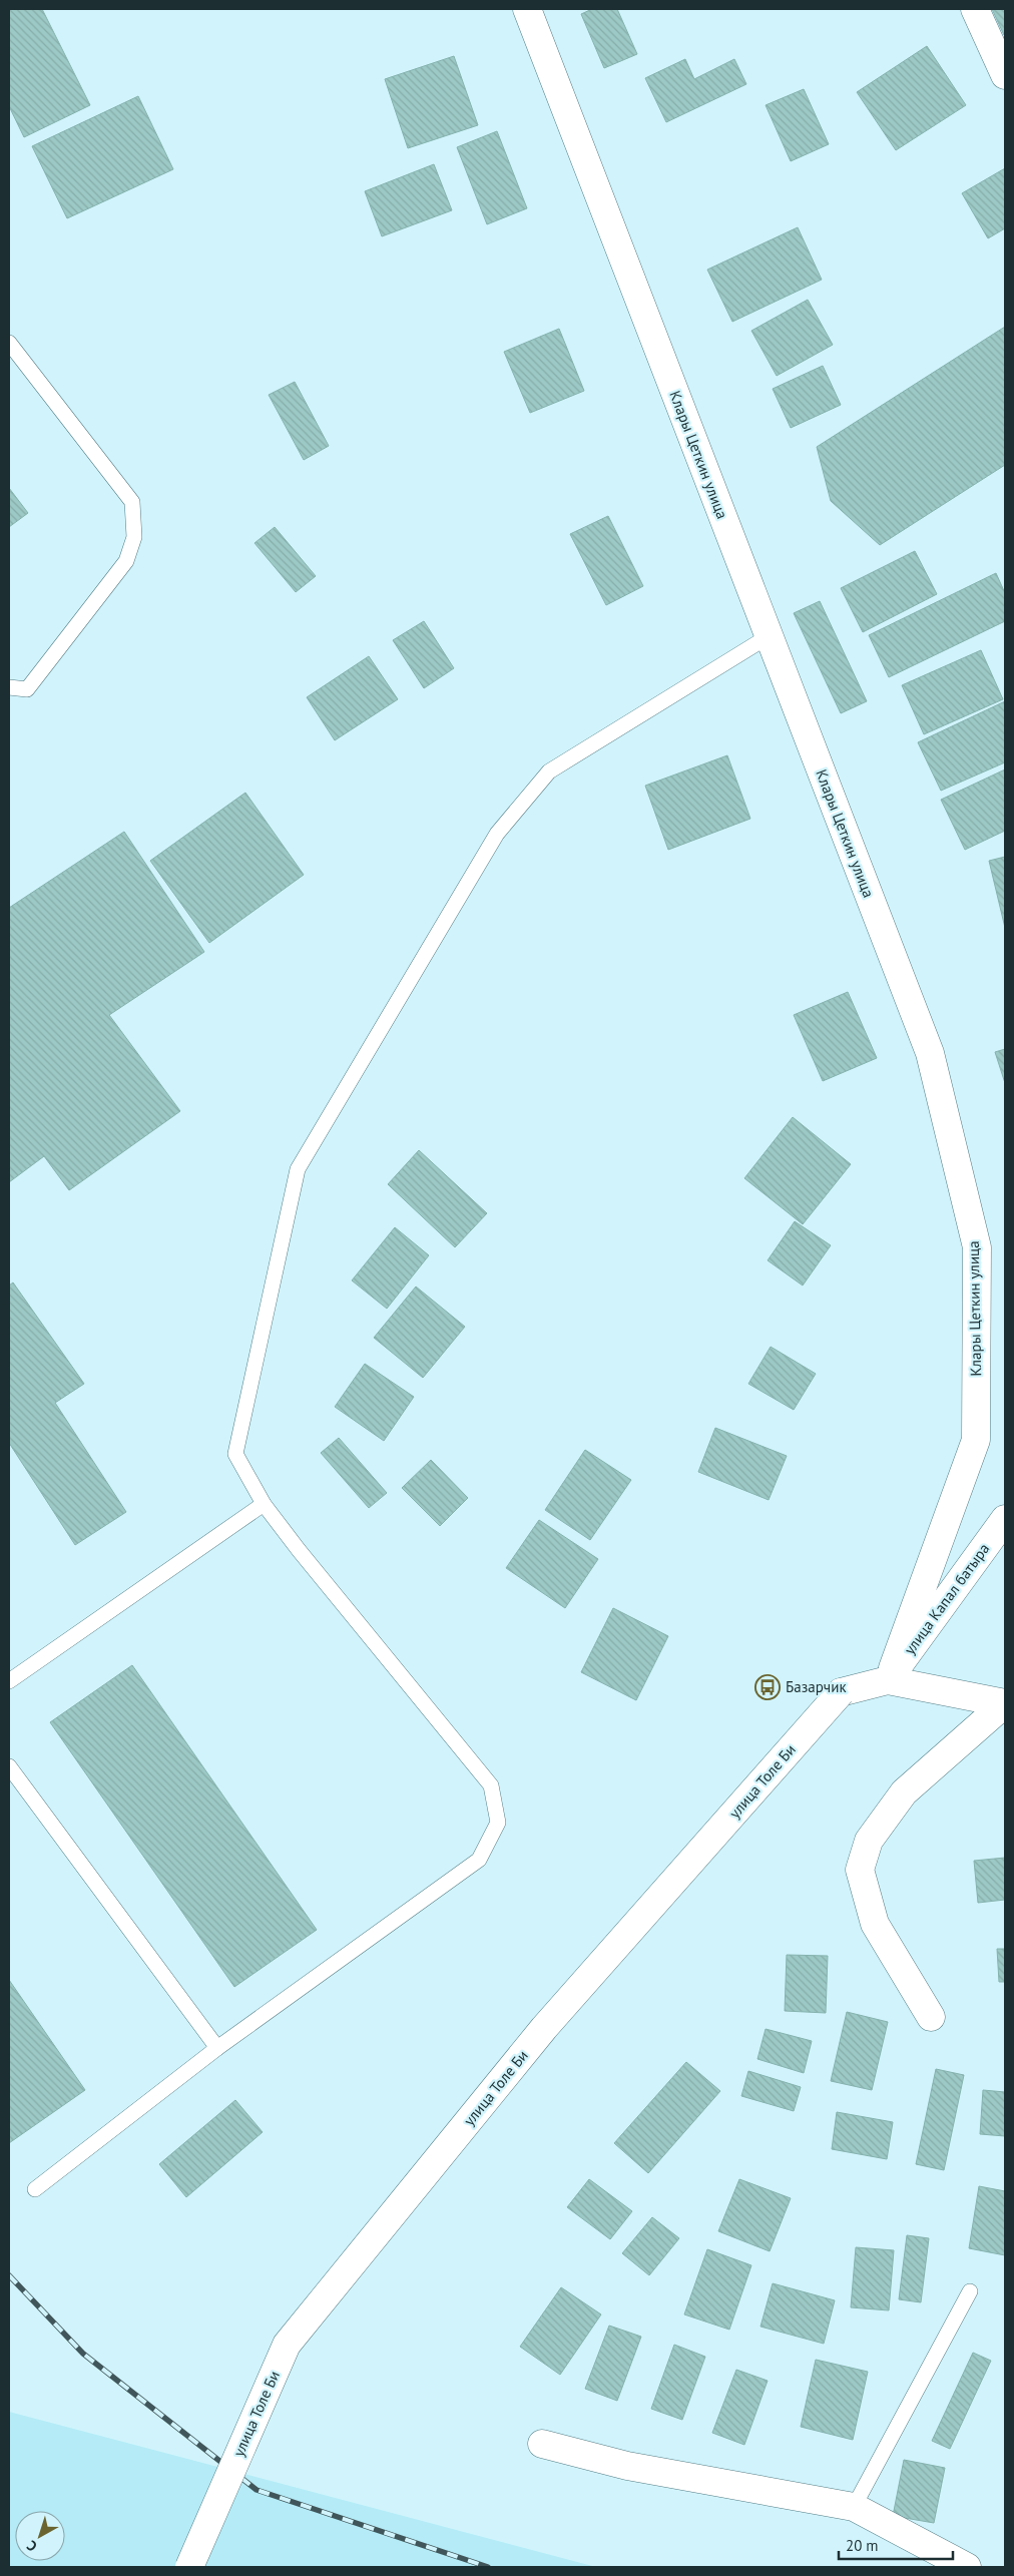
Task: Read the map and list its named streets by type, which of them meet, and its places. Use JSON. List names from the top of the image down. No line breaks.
{"streets":{"street":["Клары Цеткин улица","улица Капал батыра","улица Толе Би"]},"crossings":[["Клары Цеткин улица","улица Капал батыра"],["Клары Цеткин улица","улица Толе Би"],["улица Капал батыра","улица Толе Би"]],"places":{"bus stop":["Базарчик"]},"scale_bar":"20 m","north":"bottom left"}
